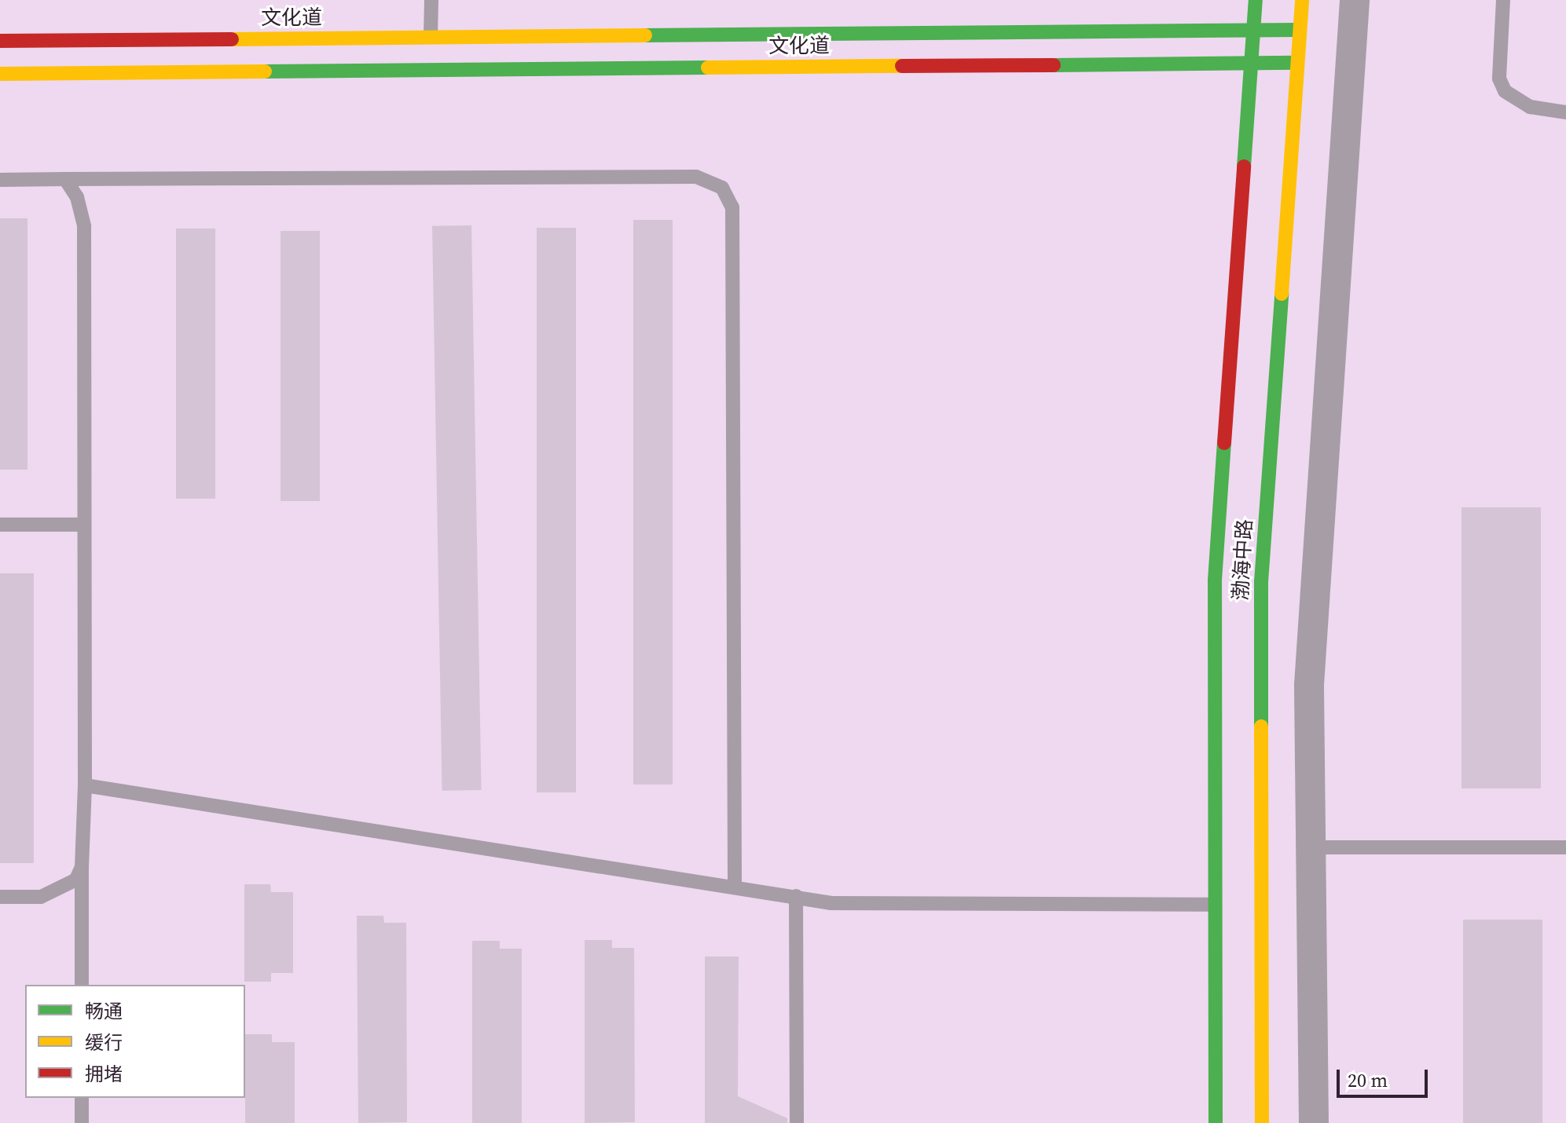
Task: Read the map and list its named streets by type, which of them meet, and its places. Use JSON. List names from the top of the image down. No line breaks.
{"streets":{"main road":["文化道","渤海中路"]},"crossings":[["文化道","渤海中路"]],"legend":["畅通","缓行","拥堵"],"scale_bar":"20 m"}
